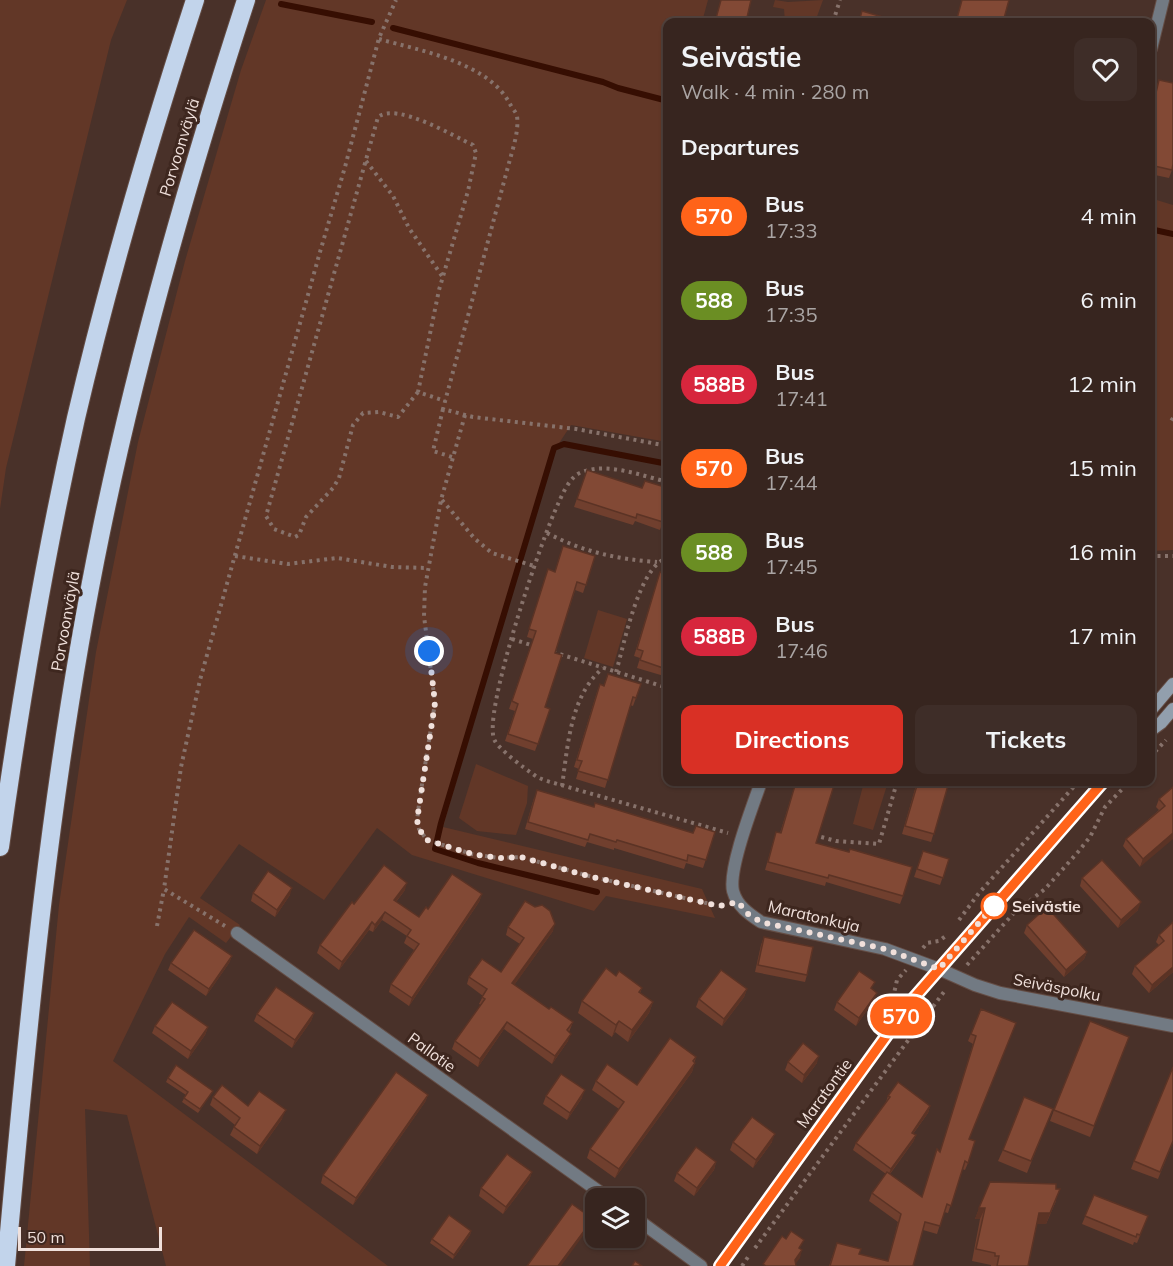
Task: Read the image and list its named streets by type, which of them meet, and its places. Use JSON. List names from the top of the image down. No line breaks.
{"streets":{"highway":["Porvoonväylä"],"main road":["Maratontie"],"street":["Maratonkuja","Seiväspolku","Pallotie"]},"crossings":[["Maratonkuja","Seiväspolku"],["Maratonkuja","Maratontie"],["Seiväspolku","Maratontie"]],"places":["Seivästie"],"lines":["bus line 570"],"scale_bar":"50 m","page":{"on_map":"570","heading":[["Seivästie","Walk · 4 min · 280 m"],"Departures"],"list":[{"mark":"570","name":"Bus","note":"17:33","value":"4 min"},{"mark":"588","name":"Bus","note":"17:35","value":"6 min"},{"mark":"588B","name":"Bus","note":"17:41","value":"12 min"},{"mark":"570","name":"Bus","note":"17:44","value":"15 min"},{"mark":"588","name":"Bus","note":"17:45","value":"16 min"},{"mark":"588B","name":"Bus","note":"17:46","value":"17 min"}],"buttons":["Directions","Tickets"],"scale":"50 m"}}
